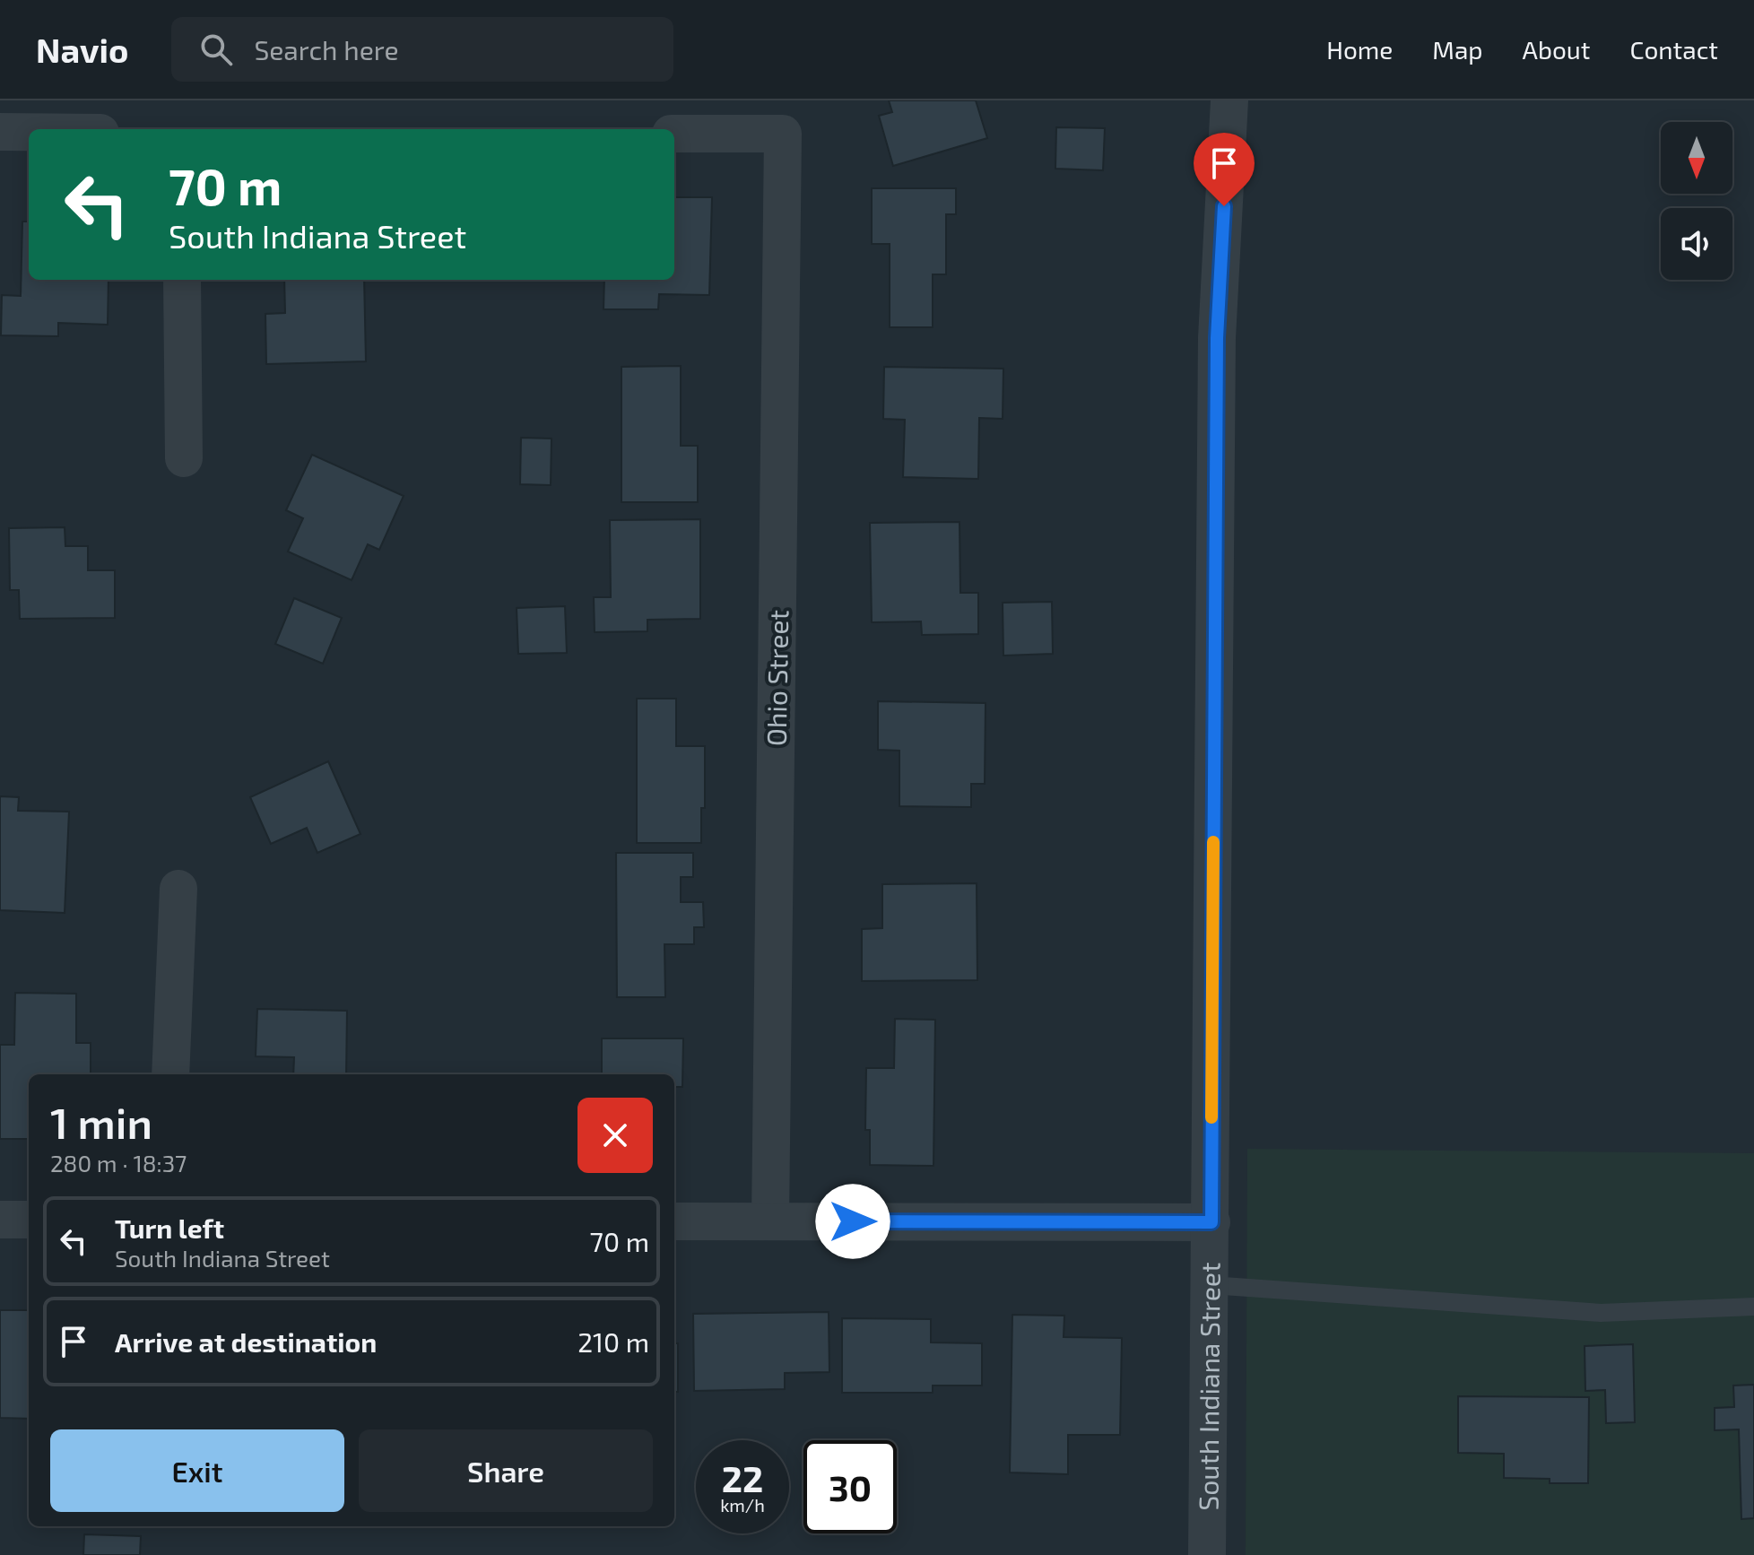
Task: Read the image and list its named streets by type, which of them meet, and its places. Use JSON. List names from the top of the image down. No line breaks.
{"streets":{"street":["Ohio Street","South Indiana Street"]},"north":"bottom","page":{"header":"Navio","search":"Search here","nav":["Home","Map","About","Contact"],"turn":["70 m","South Indiana Street"],"heading":["1 min","280 m · 18:37"],"list":[{"name":"Turn left","note":"South Indiana Street","value":"70 m"},{"name":"Arrive at destination","value":"210 m"}],"buttons":["Exit","Share"],"speed":"22 km/h","limit":"30"}}
